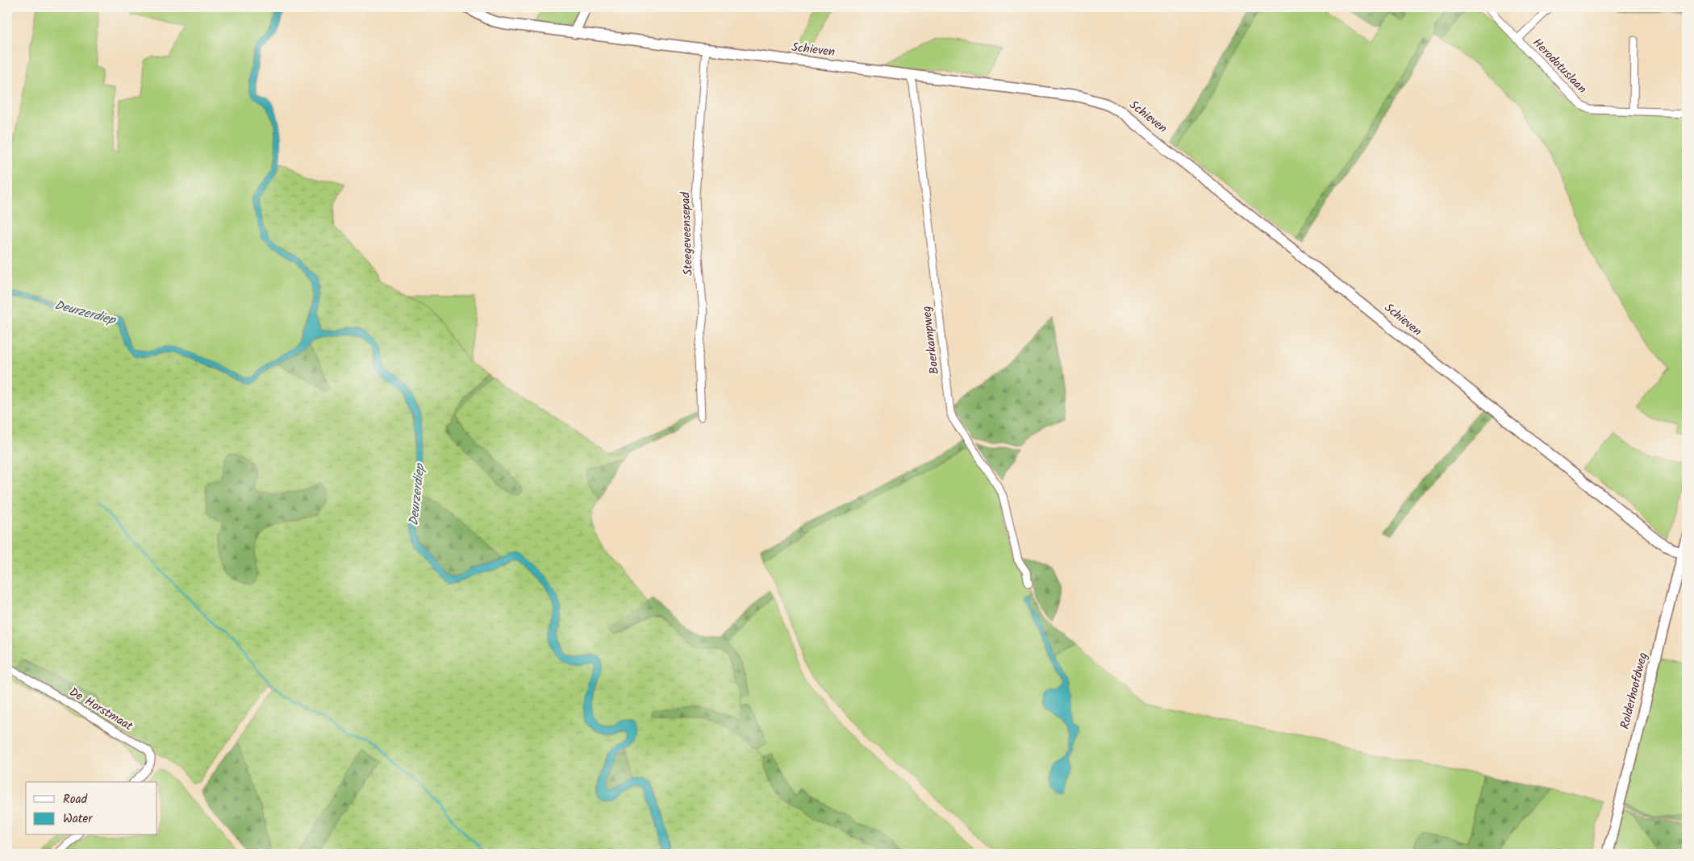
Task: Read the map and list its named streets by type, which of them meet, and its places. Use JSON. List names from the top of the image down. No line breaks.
{"streets":{"street":["Schieven","Herodotuslaan","Steegeveensepad","Boerkampweg","Rolderhoofdweg","De Horstmaat"]},"crossings":[["Schieven","Steegeveensepad"],["Schieven","Boerkampweg"],["Schieven","Rolderhoofdweg"]],"water":["Deurzerdiep"],"legend":["Road","Water"]}
